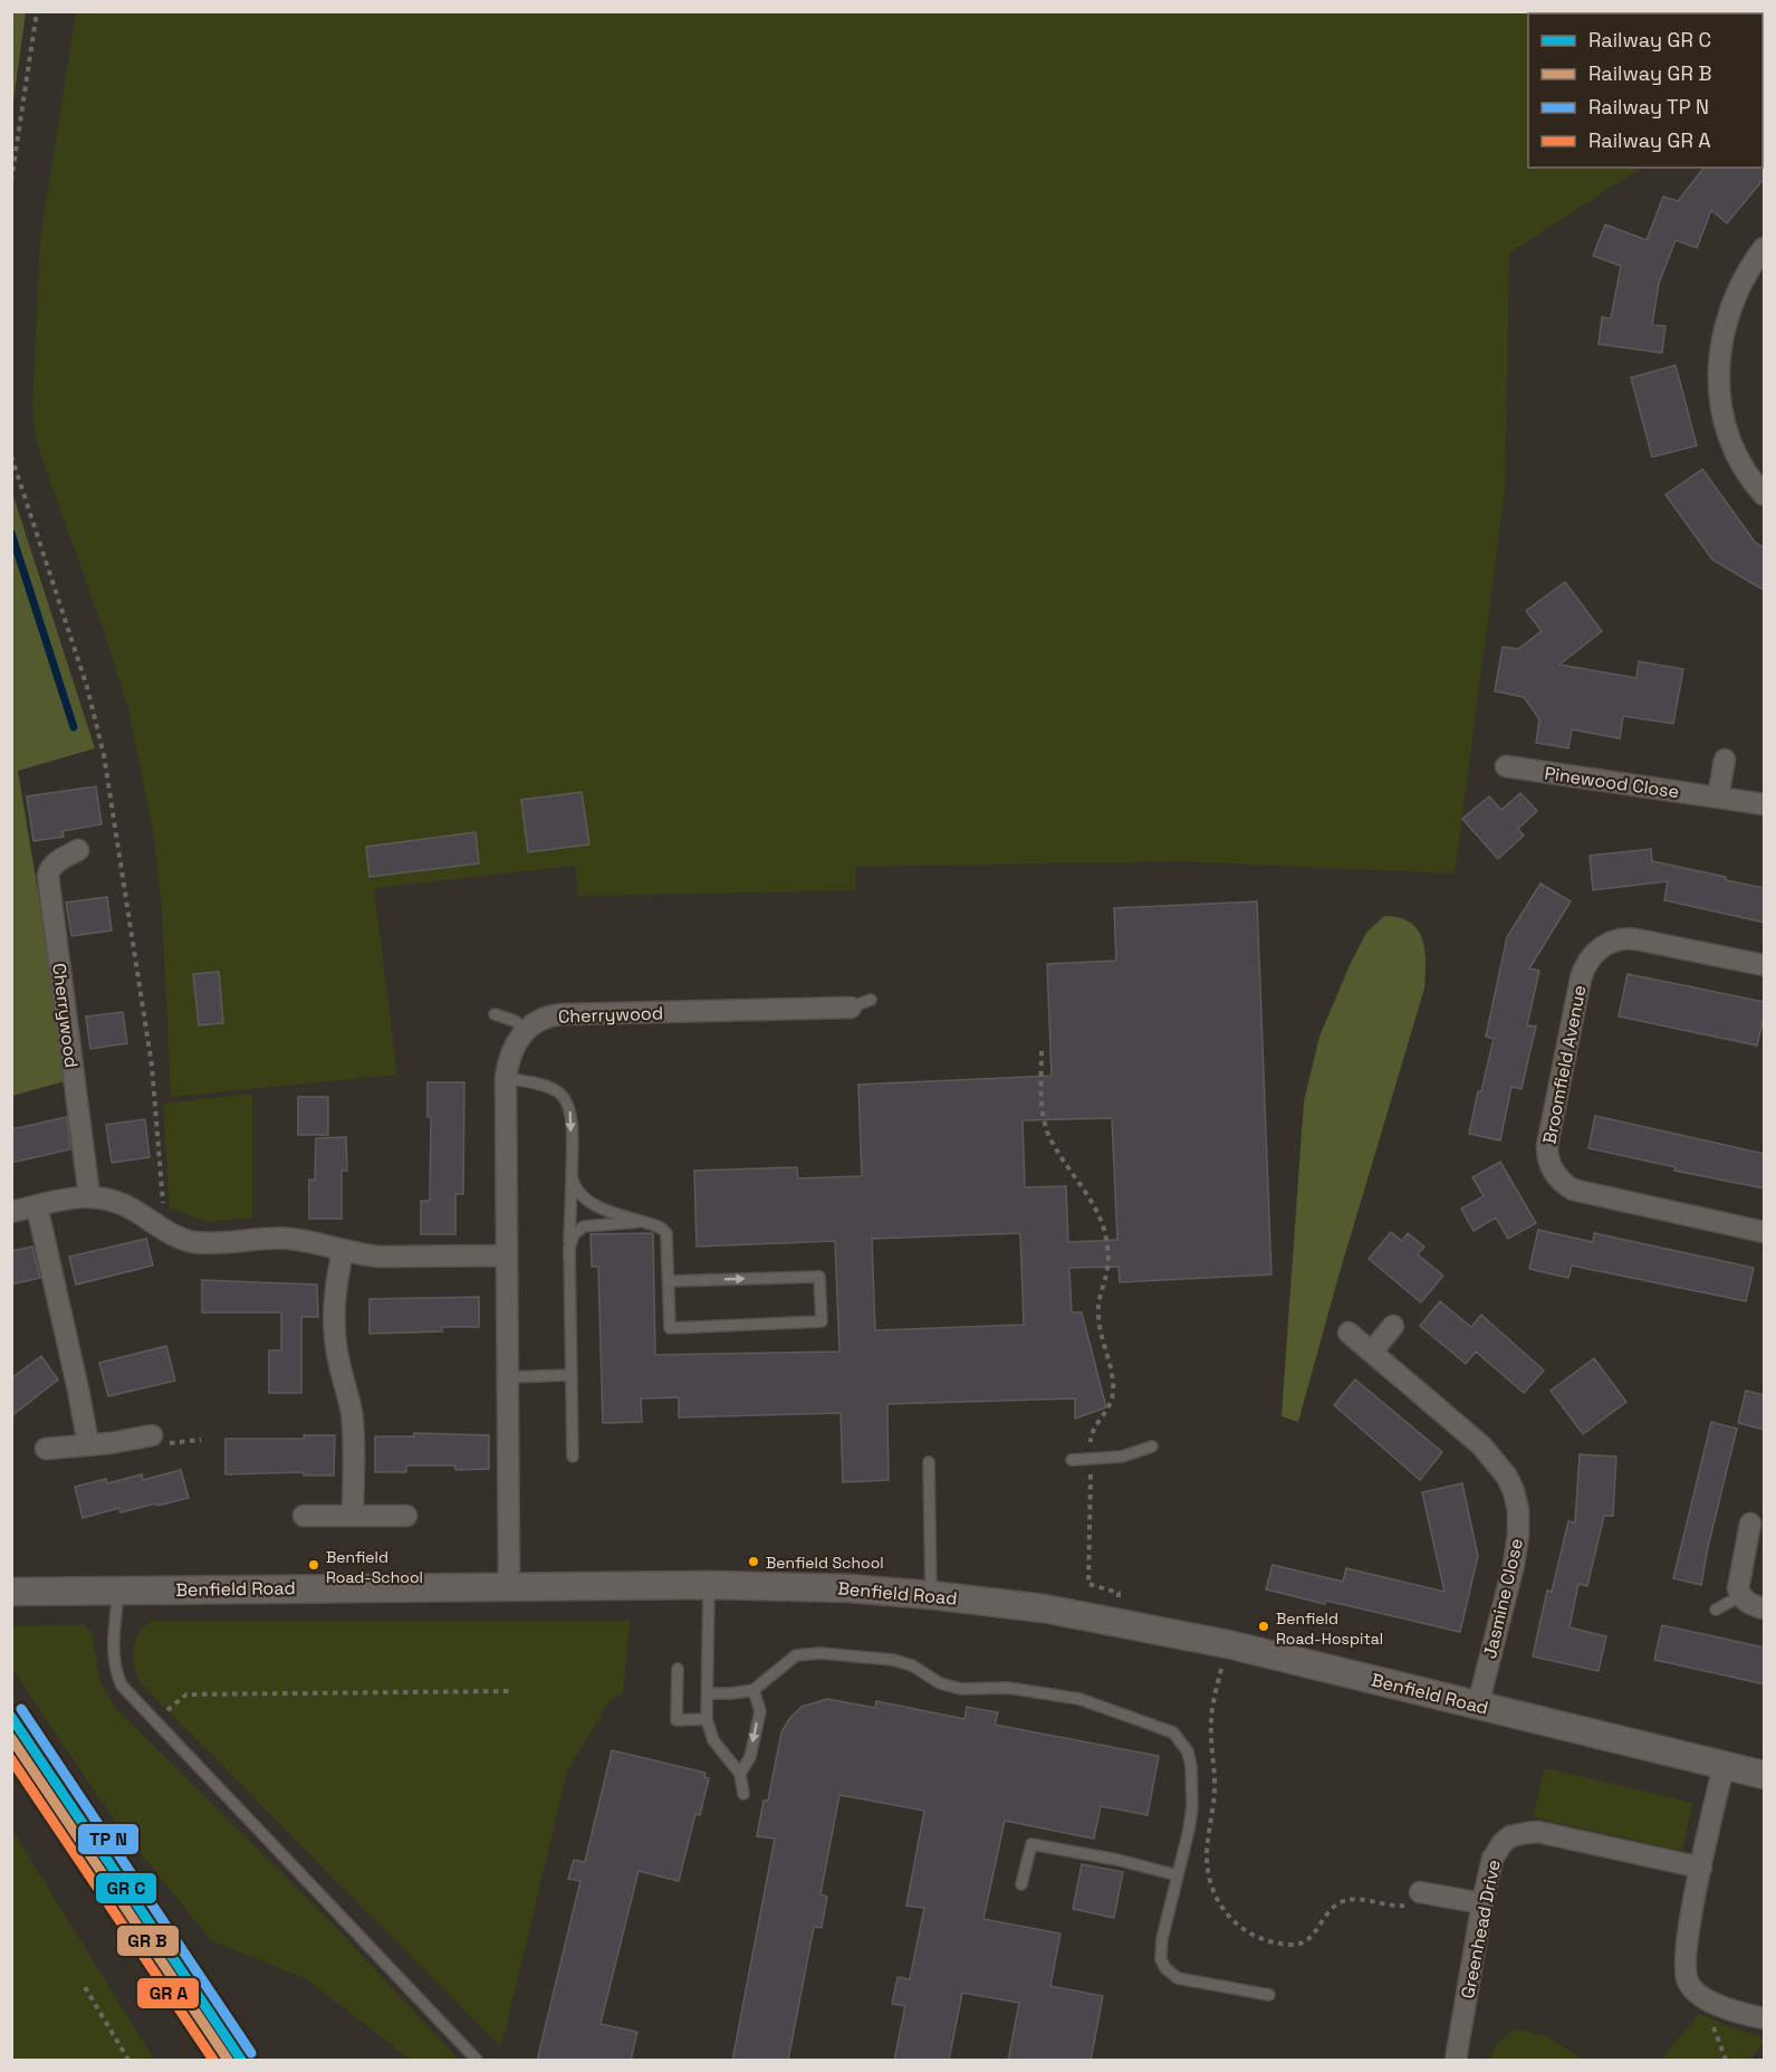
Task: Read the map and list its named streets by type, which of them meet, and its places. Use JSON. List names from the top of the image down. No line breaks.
{"streets":{"street":["Pinewood Close","Cherrywood","Broomfield Avenue","Benfield Road","Jasmine Close","Greenhead Drive"]},"crossings":[["Benfield Road","Jasmine Close"]],"places":["Benfield School","Benfield Road-School","Benfield Road-Hospital"],"legend":["Railway GR C","Railway GR B","Railway TP N","Railway GR A"]}
